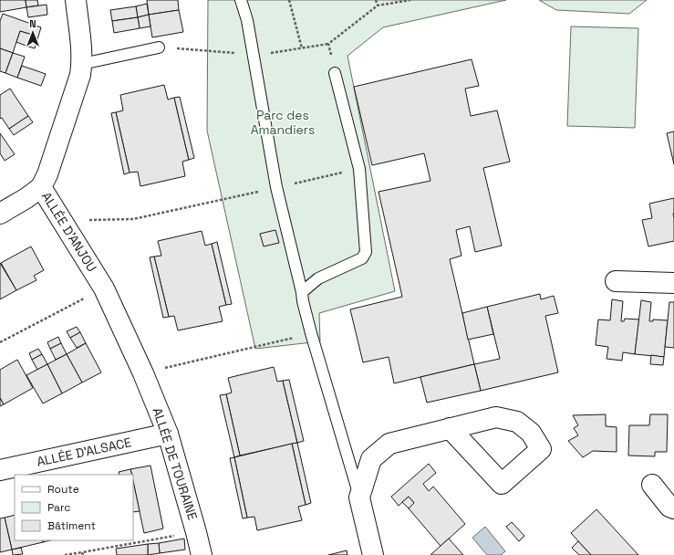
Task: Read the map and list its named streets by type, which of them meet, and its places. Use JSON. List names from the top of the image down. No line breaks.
{"streets":{"street":["ALLÉE D'ANJOU","ALLÉE D'ALSACE","ALLÉE DE TOURAINE"]},"crossings":[["ALLÉE D'ANJOU","ALLÉE DE TOURAINE"],["ALLÉE D'ALSACE","ALLÉE DE TOURAINE"]],"parks":["Parc des Amandiers"],"legend":["Route","Parc","Bâtiment"],"north":"top"}
